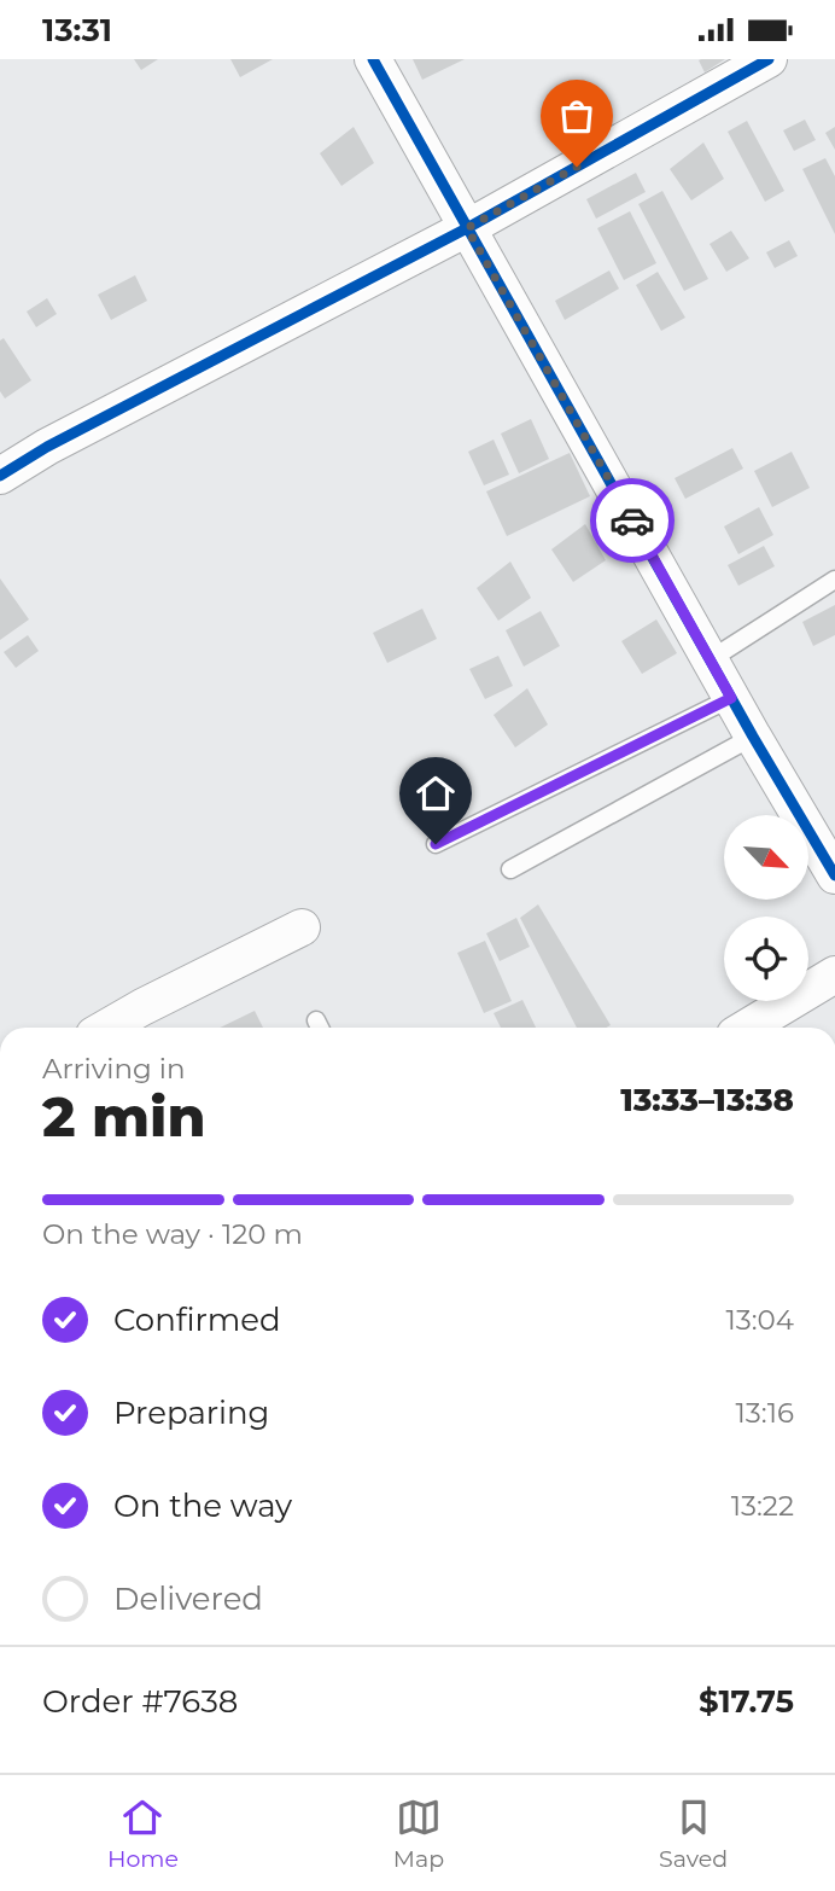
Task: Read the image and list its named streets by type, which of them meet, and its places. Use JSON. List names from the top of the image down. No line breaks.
{"north":"bottom right","page":{"status":"13:31","heading":["2 min","Arriving in","13:33–13:38"],"panel":["Order #7638","$17.75"],"bar":"On the way · 120 m","list":[["Confirmed","13:04"],["Preparing","13:16"],["On the way","13:22"],"Delivered"],"tabs":["Home","Map","Saved"]}}
